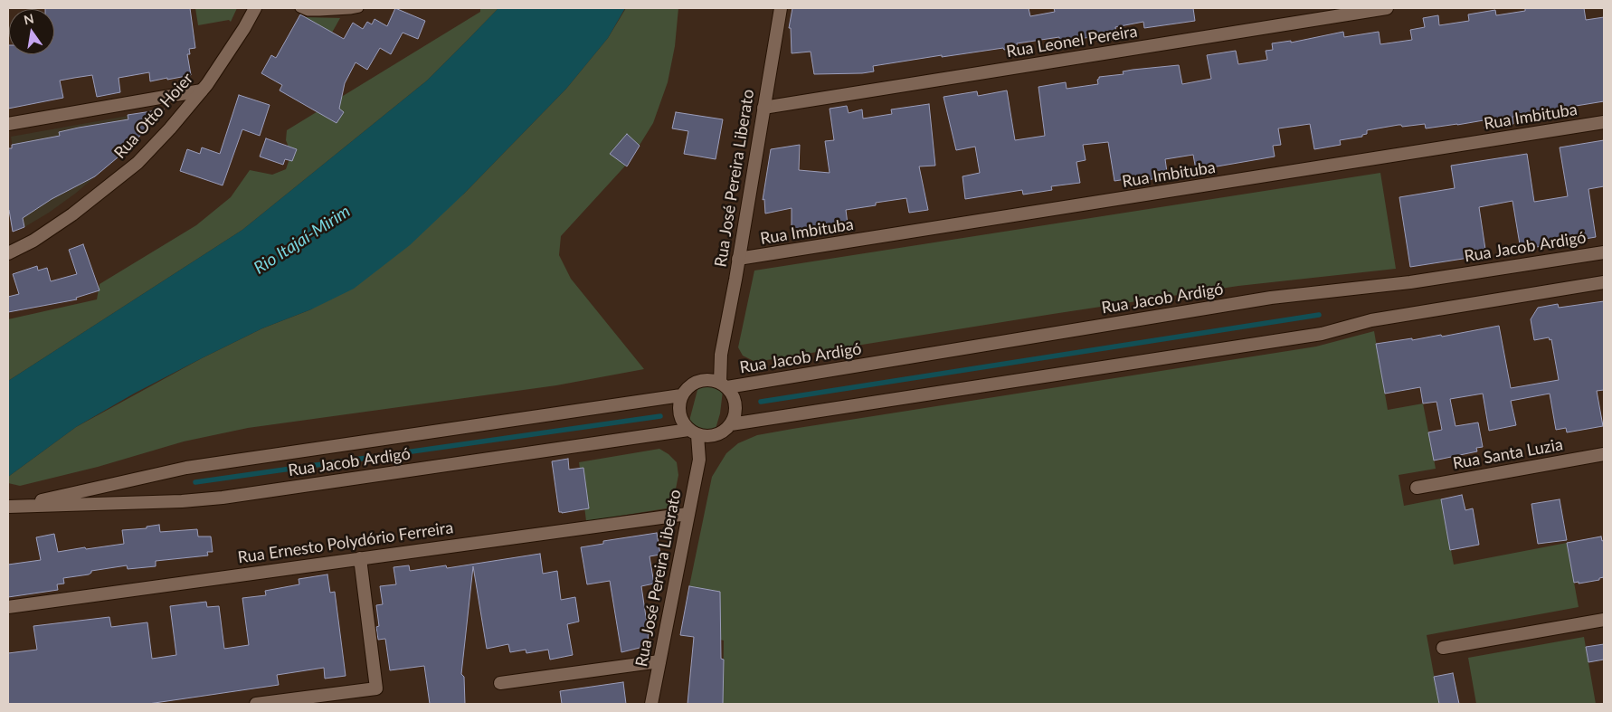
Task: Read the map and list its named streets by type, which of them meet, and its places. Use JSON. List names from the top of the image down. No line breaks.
{"streets":{"main road":["Rua Leonel Pereira","Rua Otto Hoier","Rua Imbituba","Rua José Pereira Liberato","Rua Jacob Ardigó","Rua Santa Luzia","Rua Ernesto Polydório Ferreira"]},"crossings":[["Rua Leonel Pereira","Rua José Pereira Liberato"],["Rua Imbituba","Rua José Pereira Liberato"],["Rua José Pereira Liberato","Rua Jacob Ardigó"],["Rua José Pereira Liberato","Rua Ernesto Polydório Ferreira"]],"water":["Rio Itajaí-Mirim"],"north":"top"}
